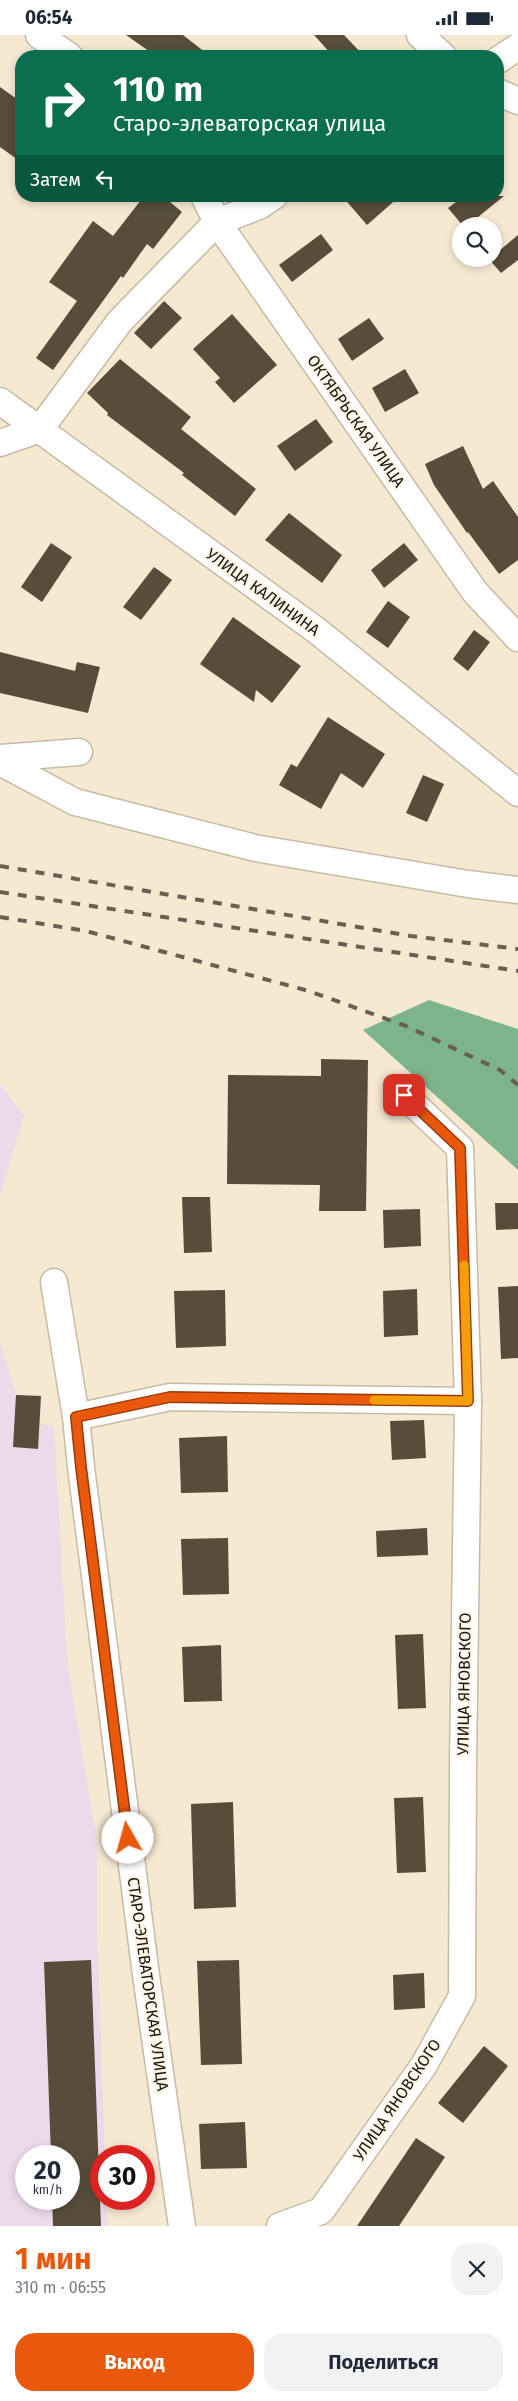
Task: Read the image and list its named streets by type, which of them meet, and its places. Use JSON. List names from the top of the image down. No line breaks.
{"streets":{"street":["ОКТЯБРЬСКАЯ УЛИЦА","УЛИЦА КАЛИНИНА","УЛИЦА ЯНОВСКОГО","СТАРО-ЭЛЕВАТОРСКАЯ УЛИЦА"]},"page":{"status":"06:54","turn":["110 m","Старо-элеваторская улица"],"then":"Затем","speed":"20 km/h","limit":"30","heading":["1 мин","310 m · 06:55"],"buttons":["Выход","Поделиться"]}}
